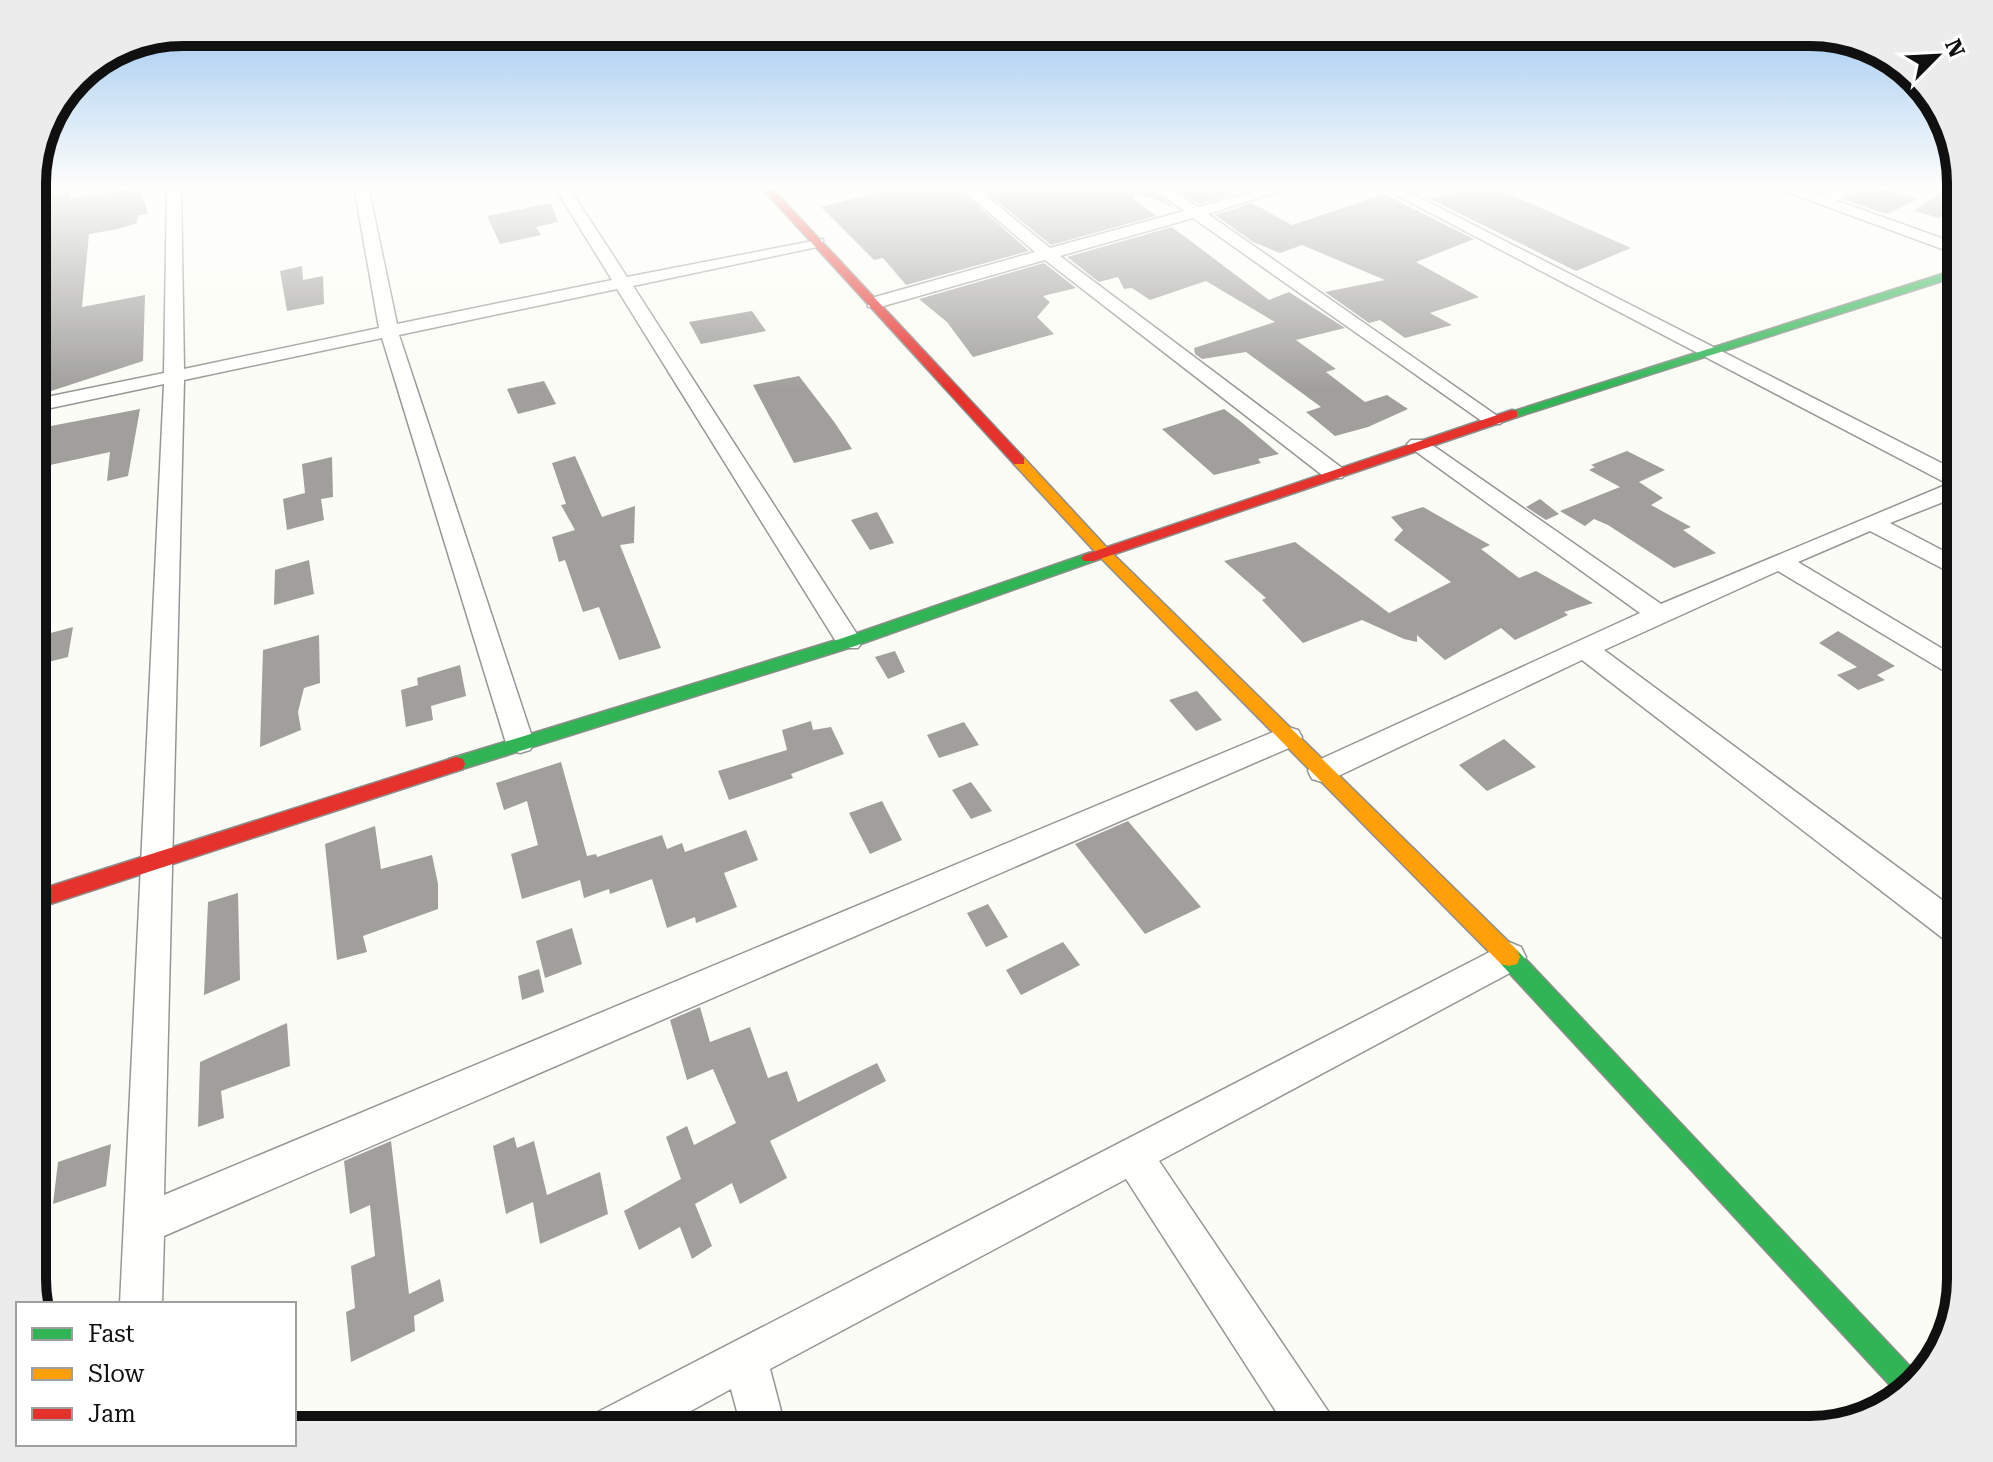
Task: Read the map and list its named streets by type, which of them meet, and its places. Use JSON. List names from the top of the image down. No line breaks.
{"legend":["Fast","Slow","Jam"],"north":"top right"}
